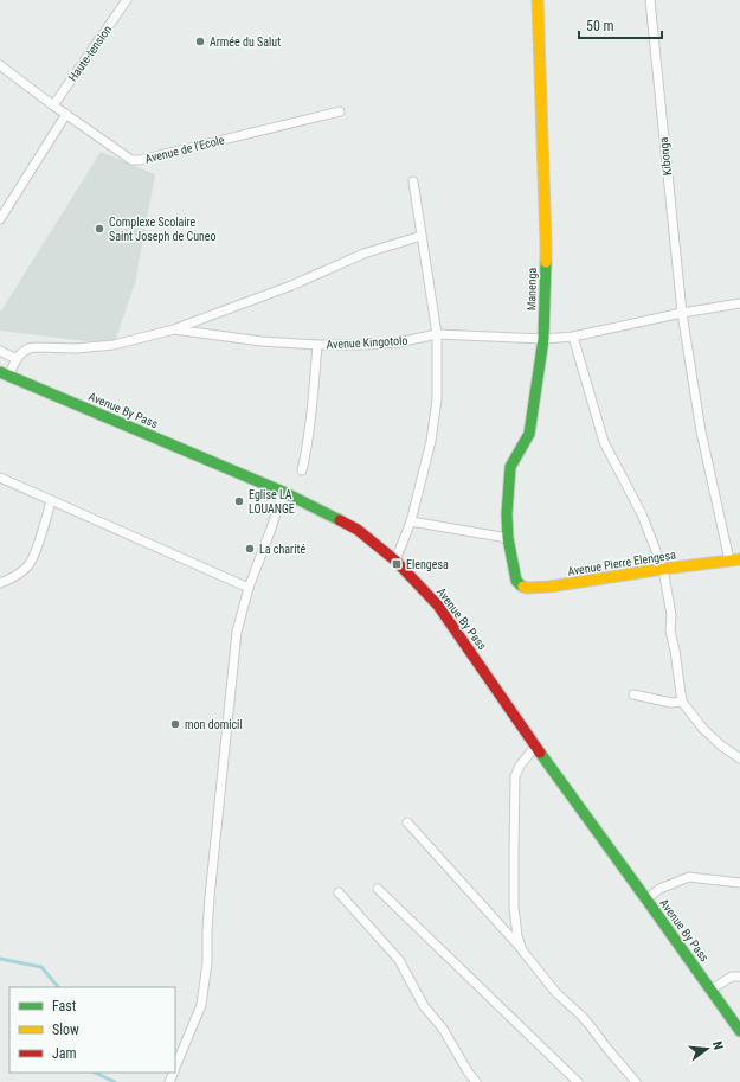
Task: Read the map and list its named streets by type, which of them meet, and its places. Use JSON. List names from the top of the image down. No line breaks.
{"streets":{"main road":["Manenga","Avenue By Pass","Avenue Pierre Elengesa"],"street":["Haute-tension","Avenue de l'Ecole","Kibonga","Avenue Kingotolo"]},"crossings":[["Haute-tension","Avenue de l'Ecole"],["Kibonga","Avenue Kingotolo"],["Kibonga","Avenue Pierre Elengesa"],["Manenga","Avenue Kingotolo"],["Manenga","Avenue Pierre Elengesa"]],"places":{"other":["Armée du Salut","Complexe Scolaire Saint Joseph de Cuneo","Eglise LA LOUANGE","La charité","mon domicil"],"transit":["Elengesa"]},"legend":["Fast","Slow","Jam"],"scale_bar":"50 m","north":"right"}
